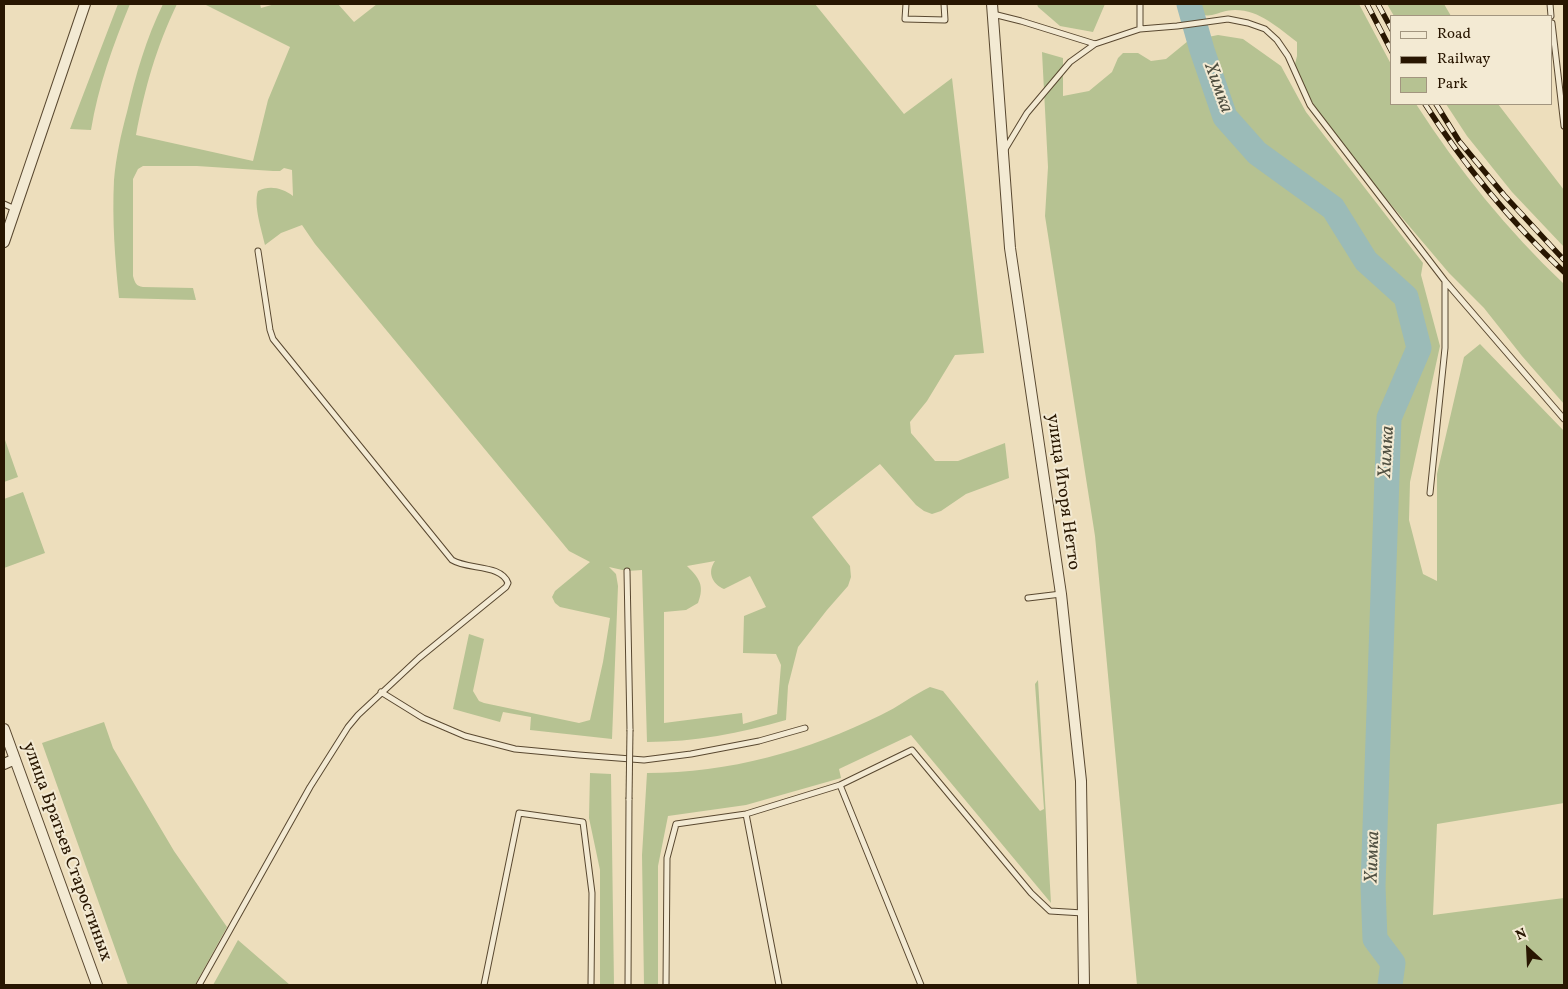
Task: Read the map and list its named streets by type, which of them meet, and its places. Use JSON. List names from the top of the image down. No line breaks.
{"streets":{"street":["улица Игоря Нетто","улица Братьев Старостиных"]},"water":["Химка"],"legend":["Road","Railway","Park"],"north":"top left"}
